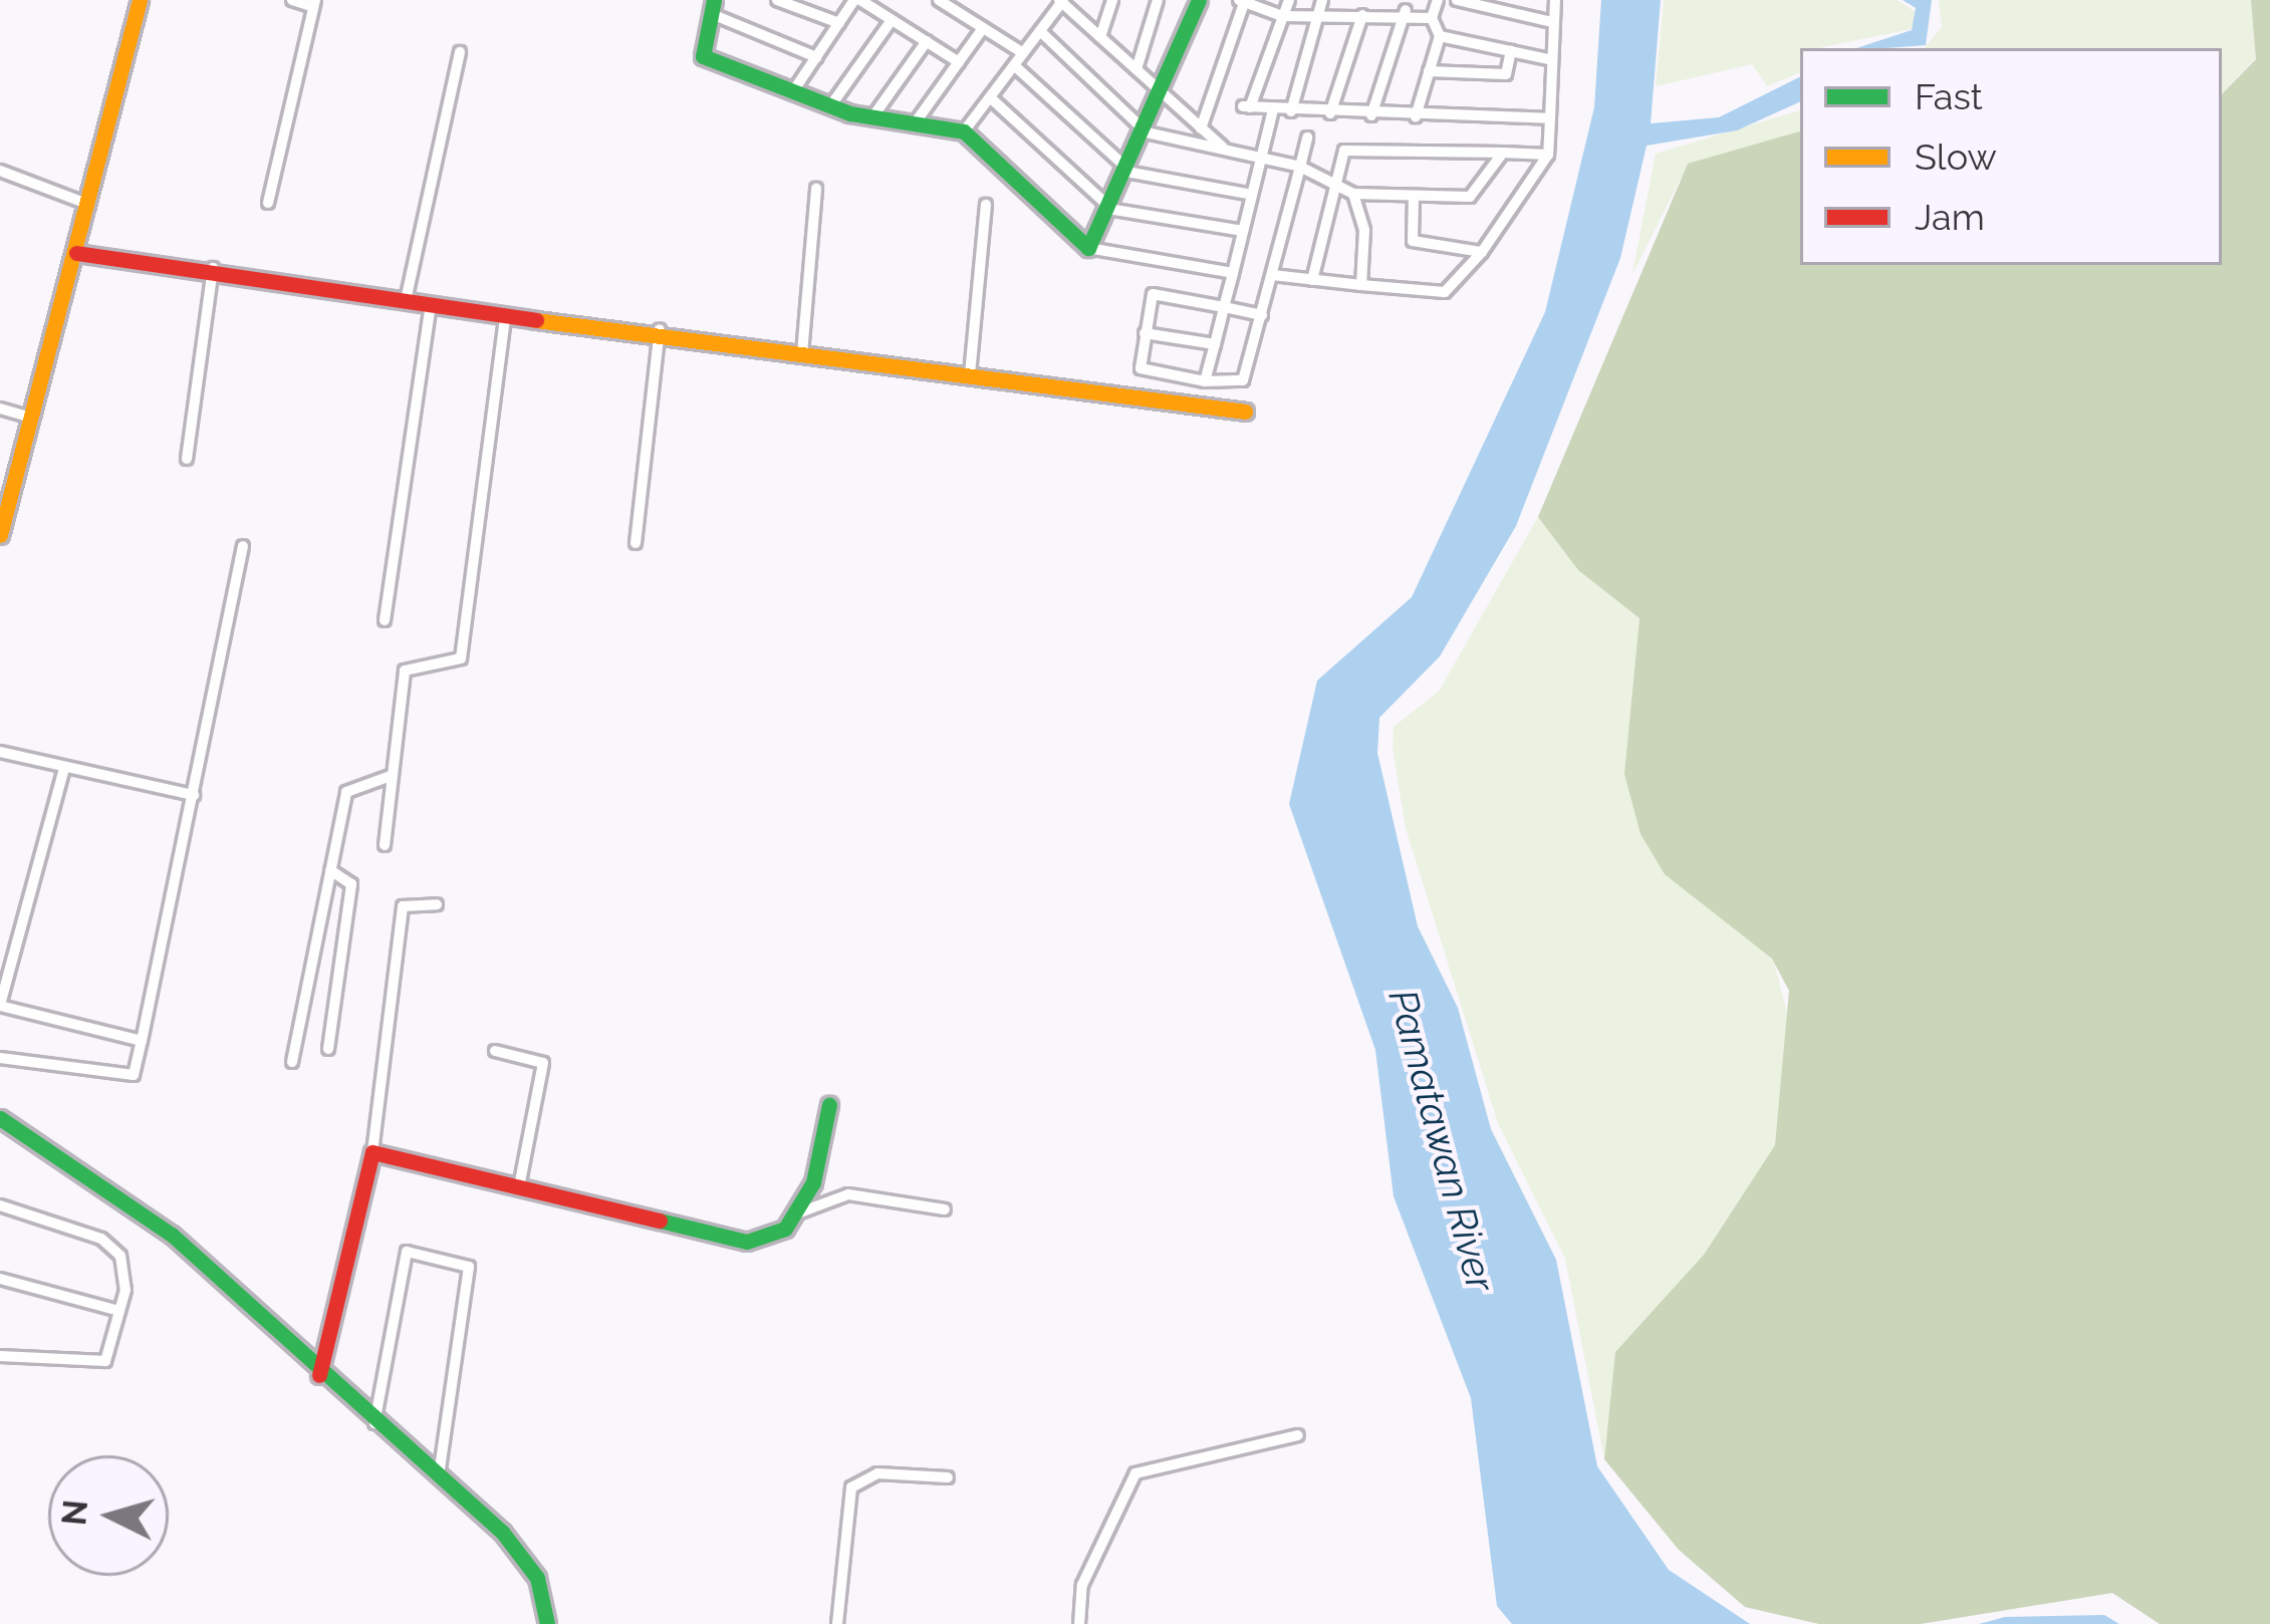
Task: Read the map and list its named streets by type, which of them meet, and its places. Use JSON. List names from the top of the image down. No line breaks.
{"water":["Pamatawan River"],"legend":["Fast","Slow","Jam"],"north":"left"}
